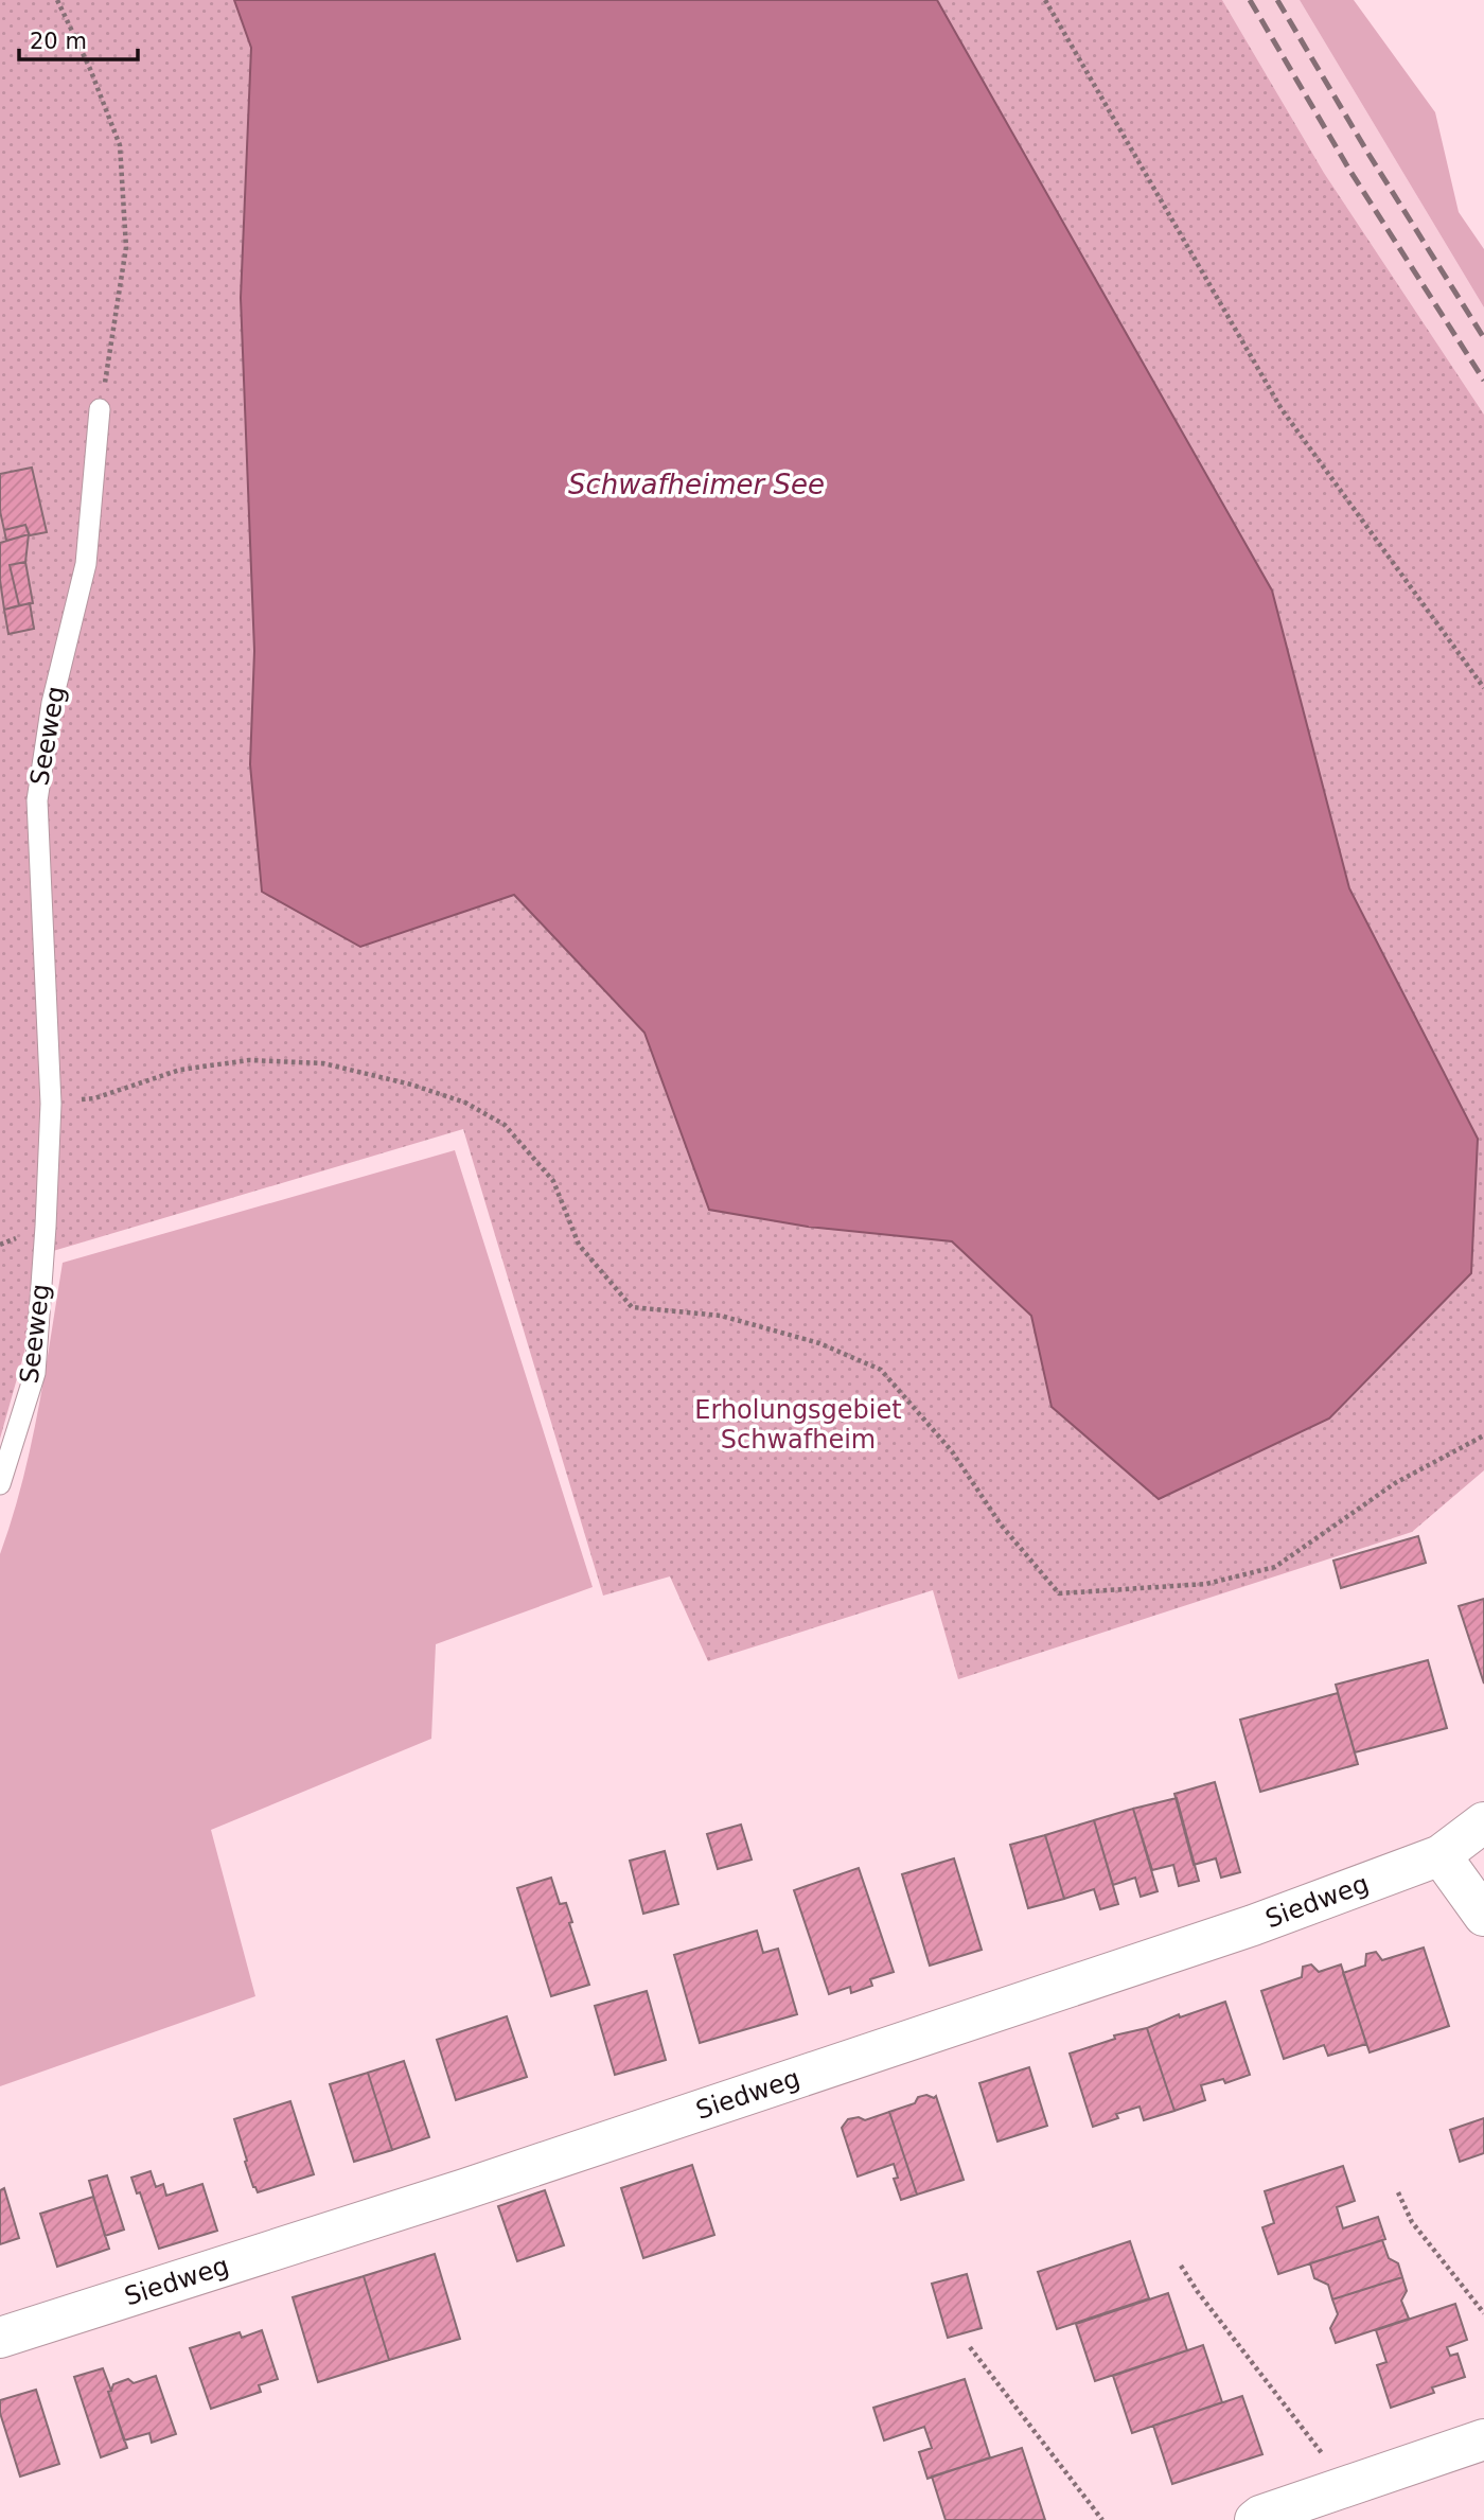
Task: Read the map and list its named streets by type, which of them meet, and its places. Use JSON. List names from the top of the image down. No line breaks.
{"streets":{"street":["Siedweg"],"lane":["Seeweg"]},"water":["Schwafheimer See"],"parks":["Erholungsgebiet Schwafheim"],"scale_bar":"20 m"}
